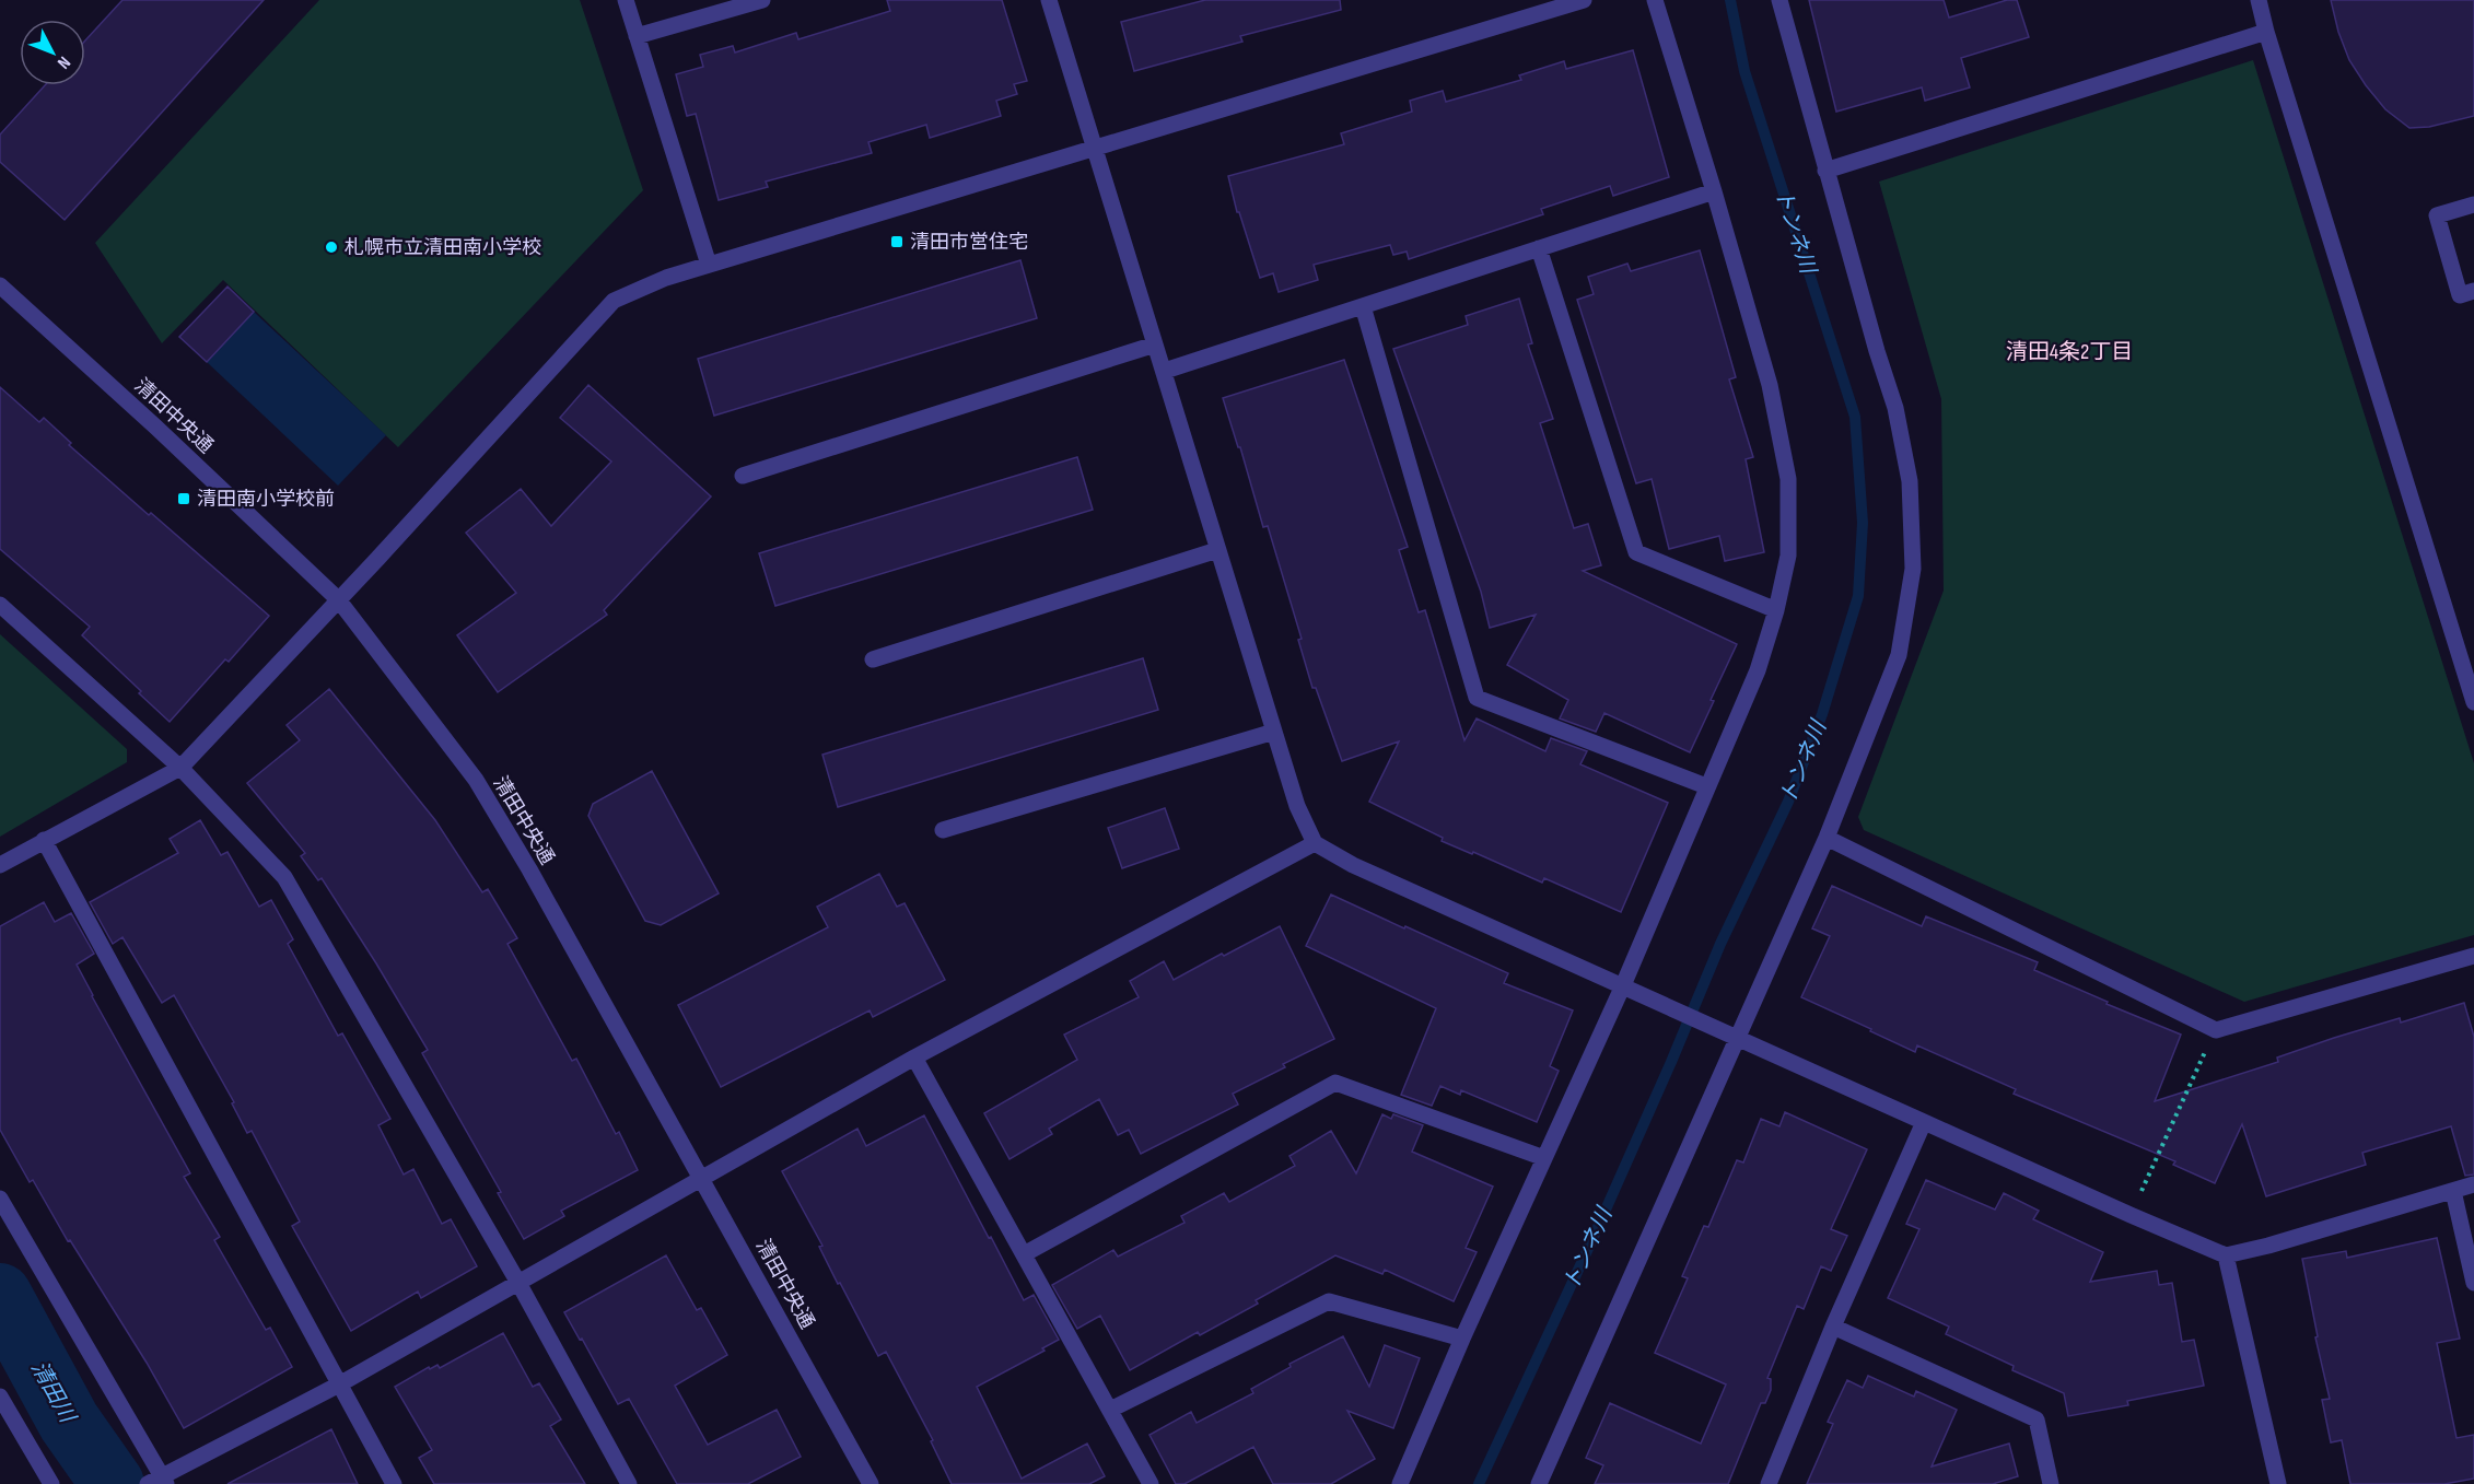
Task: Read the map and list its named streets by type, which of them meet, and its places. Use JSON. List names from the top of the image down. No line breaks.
{"streets":{"street":["清田中央通"]},"districts":["清田4条2丁目"],"water":["トンネ川","清田川"],"places":{"transit":["清田市営住宅","清田南小学校前"],"other":["札幌市立清田南小学校"]},"north":"bottom right"}
